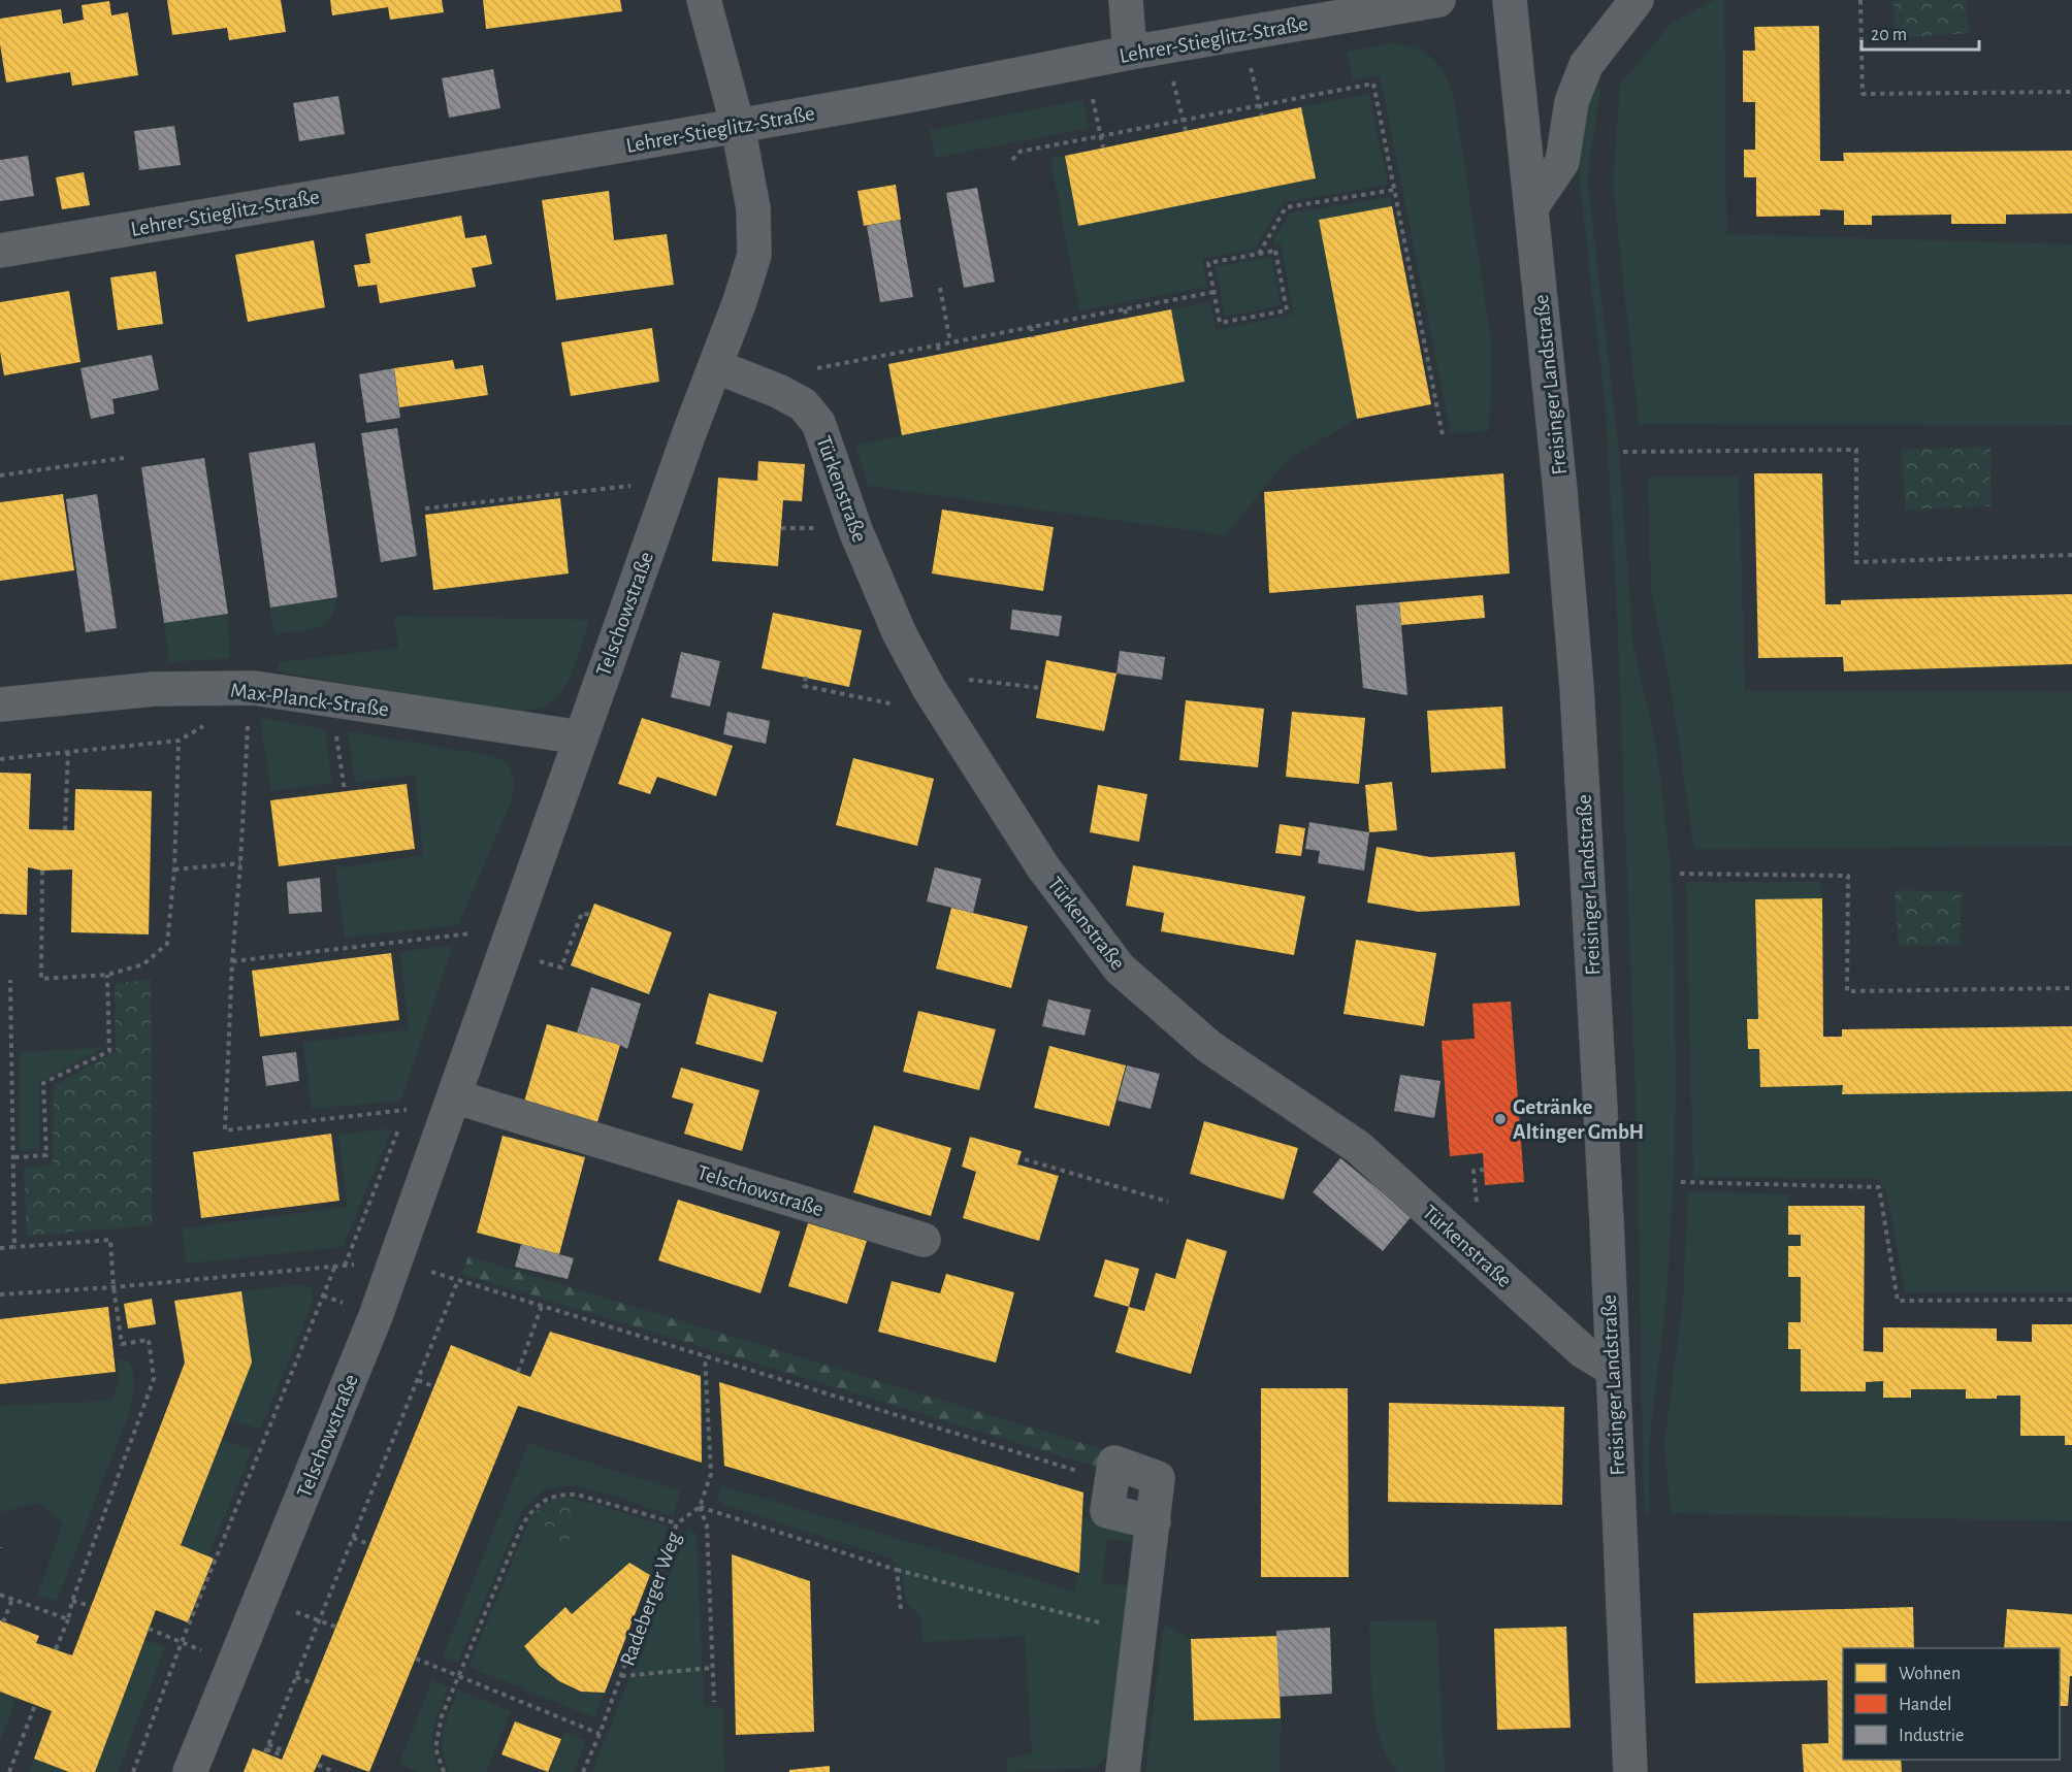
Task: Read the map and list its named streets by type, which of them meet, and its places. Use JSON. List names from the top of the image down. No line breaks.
{"streets":{"street":["Lehrer-Stieglitz-Straße","Freisinger Landstraße","Türkenstraße","Telschowstraße","Max-Planck-Straße"],"path":["Radeberger Weg"]},"crossings":[["Lehrer-Stieglitz-Straße","Telschowstraße"],["Freisinger Landstraße","Türkenstraße"],["Türkenstraße","Telschowstraße"],["Telschowstraße","Max-Planck-Straße"]],"places":["Getränke Altinger GmbH"],"legend":["Wohnen","Handel","Industrie"],"scale_bar":"20 m"}
